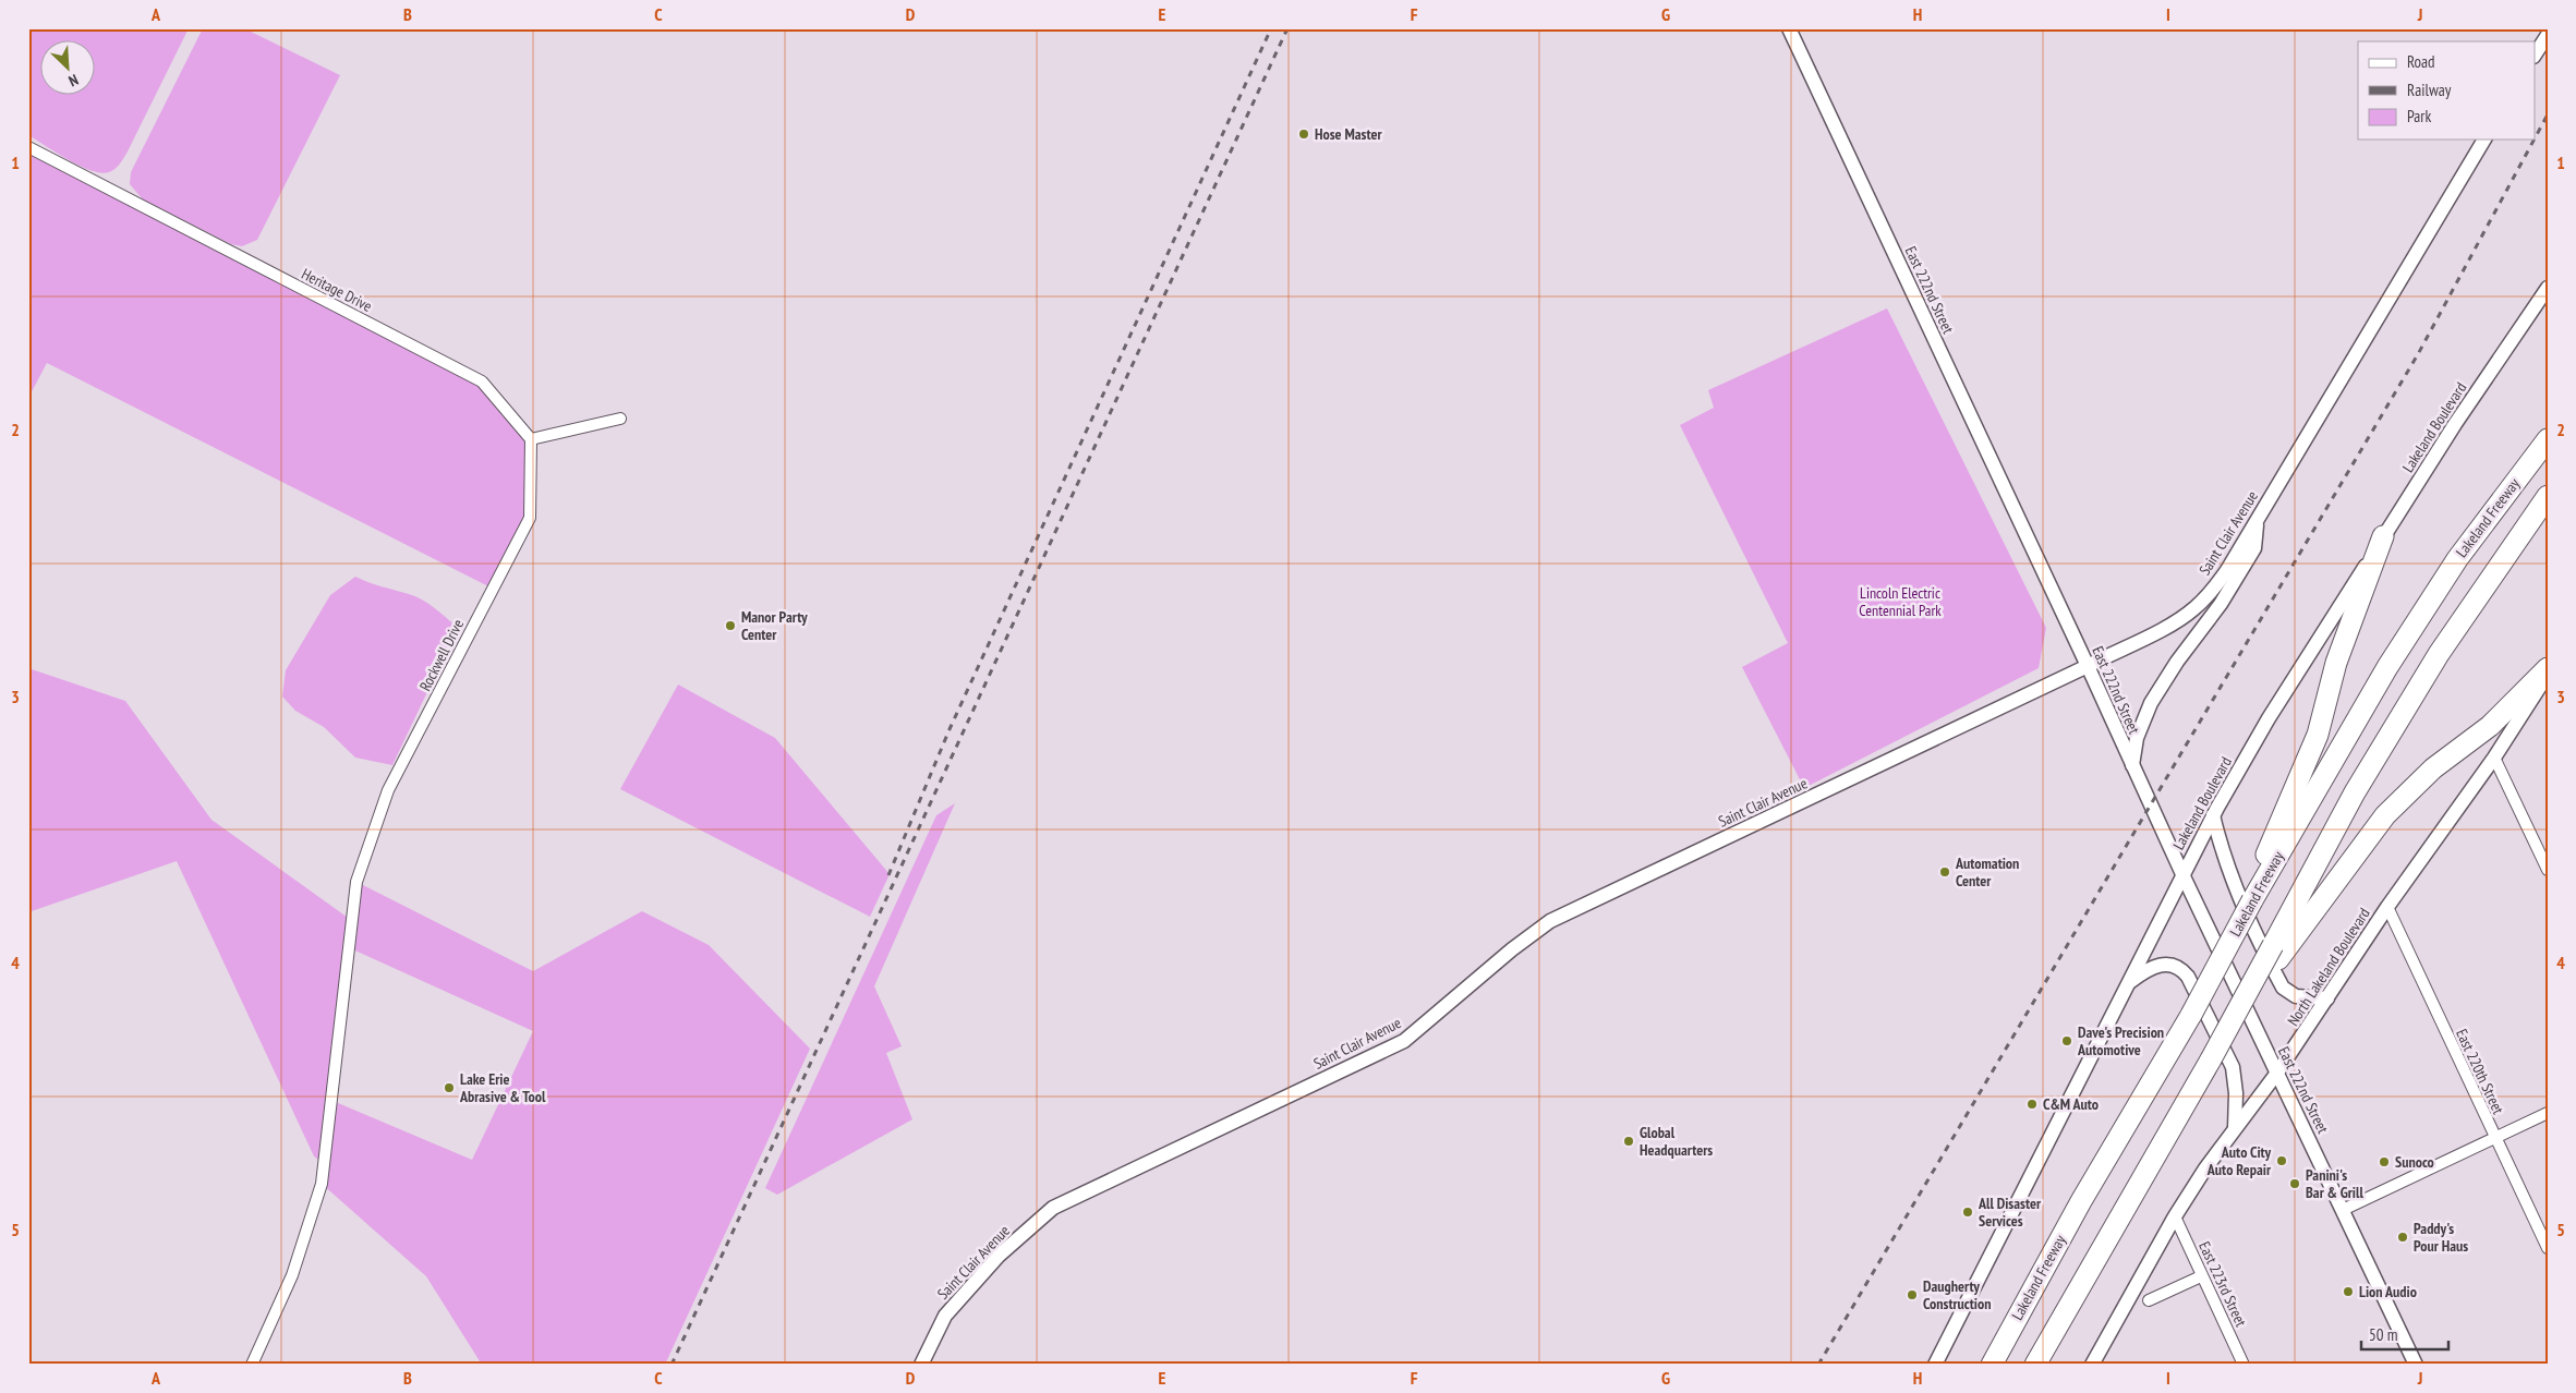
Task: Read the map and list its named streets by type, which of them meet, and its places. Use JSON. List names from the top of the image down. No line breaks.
{"streets":{"highway":["Lakeland Freeway"],"street":["Heritage Drive","East 222nd Street","Lakeland Boulevard","Saint Clair Avenue","Rockwell Drive","North Lakeland Boulevard","East 220th Street","East 223rd Street"]},"crossings":[["Heritage Drive","Rockwell Drive"],["East 222nd Street","Lakeland Boulevard"],["East 222nd Street","Saint Clair Avenue"],["East 222nd Street","North Lakeland Boulevard"],["North Lakeland Boulevard","East 220th Street"],["North Lakeland Boulevard","East 223rd Street"]],"parks":["Lincoln Electric Centennial Park"],"places":["Hose Master","Manor Party Center","Automation Center","Dave's Precision Automotive","Lake Erie Abrasive & Tool","C&M Auto","Global Headquarters","Auto City Auto Repair","Sunoco","Panini's Bar & Grill","All Disaster Services","Paddy's Pour Haus","Lion Audio","Daugherty Construction"],"legend":["Road","Railway","Park"],"scale_bar":"50 m","north":"bottom right","grid":{"columns":["A","B","C","D","E","F","G","H","I","J"],"rows":["1","2","3","4","5"]}}
